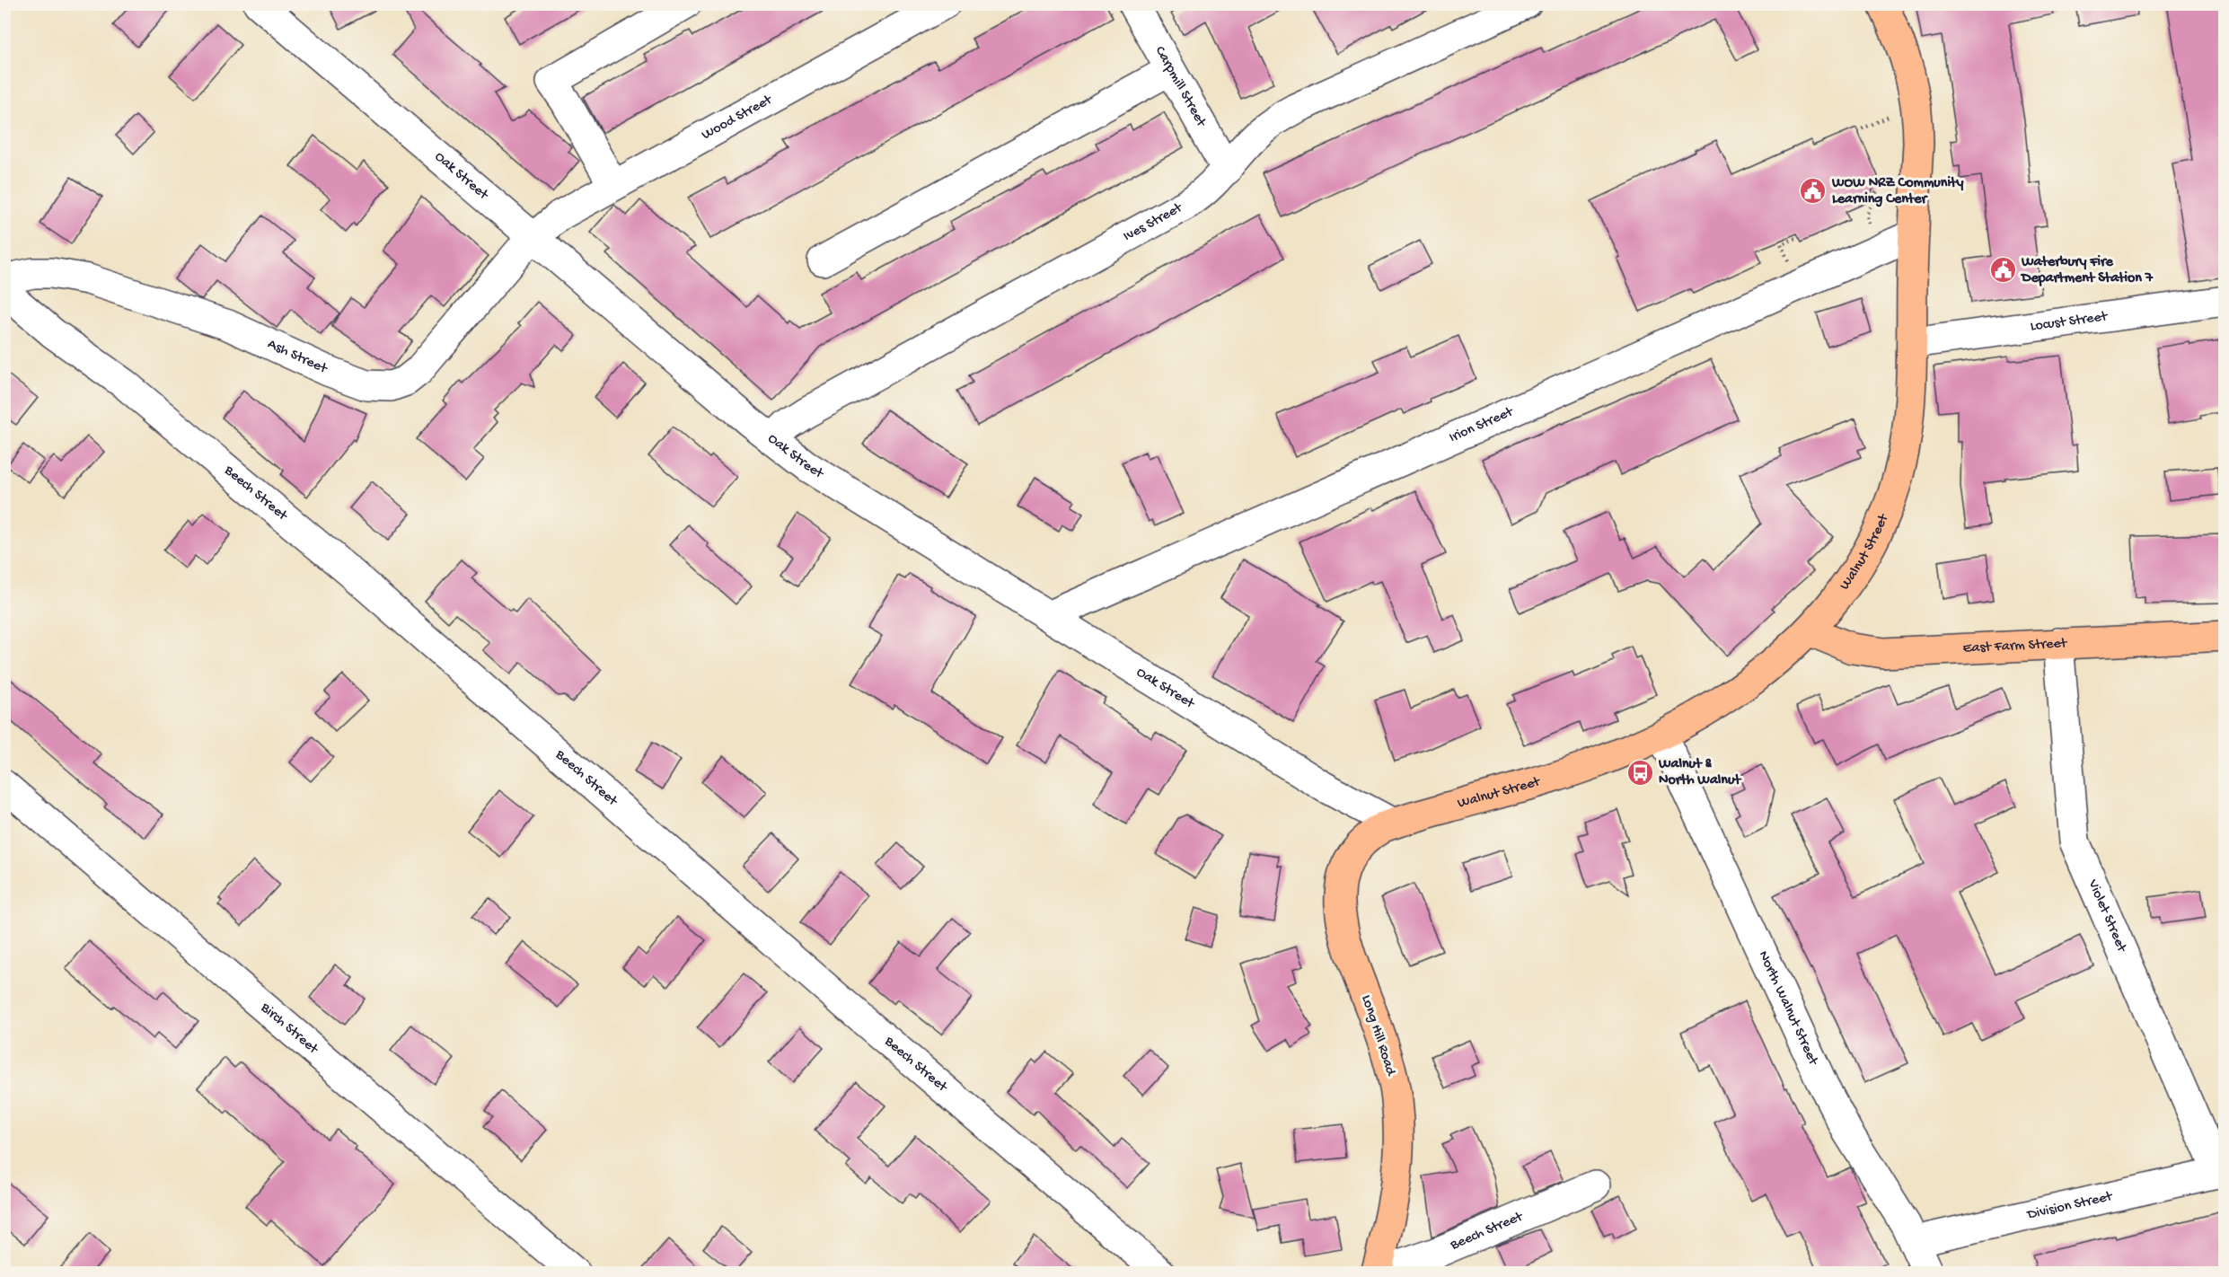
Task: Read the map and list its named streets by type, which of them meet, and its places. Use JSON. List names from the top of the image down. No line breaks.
{"streets":{"main road":["Walnut Street","East Farm Street","Long Hill Road"],"street":["Carpmill Street","Wood Street","Oak Street","Ives Street","Locust Street","Ash Street","Irion Street","Beech Street","Violet Street","North Walnut Street","Birch Street","Division Street"]},"crossings":[["Carpmill Street","Ives Street"],["Wood Street","Oak Street"],["Wood Street","Ash Street"],["Oak Street","Ives Street"],["Oak Street","Ash Street"],["Oak Street","Irion Street"],["Oak Street","Walnut Street"],["Oak Street","Long Hill Road"],["Locust Street","Walnut Street"],["Irion Street","Walnut Street"],["Beech Street","Long Hill Road"],["Walnut Street","East Farm Street"],["Walnut Street","North Walnut Street"],["Walnut Street","Long Hill Road"],["East Farm Street","Violet Street"],["Violet Street","Division Street"],["North Walnut Street","Division Street"]],"places":{"public building":["WOW NRZ Community Learning Center","Waterbury Fire Department Station 7"],"bus stop":["Walnut & North Walnut"]}}
